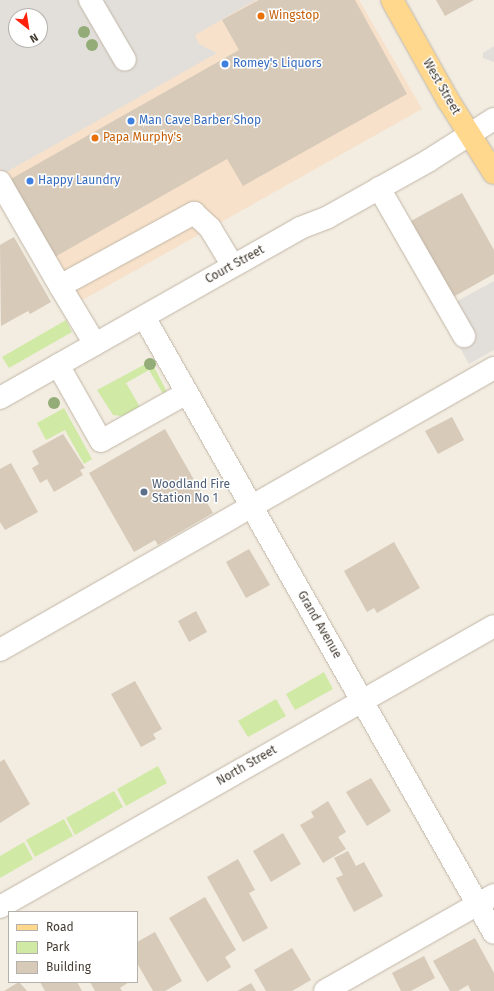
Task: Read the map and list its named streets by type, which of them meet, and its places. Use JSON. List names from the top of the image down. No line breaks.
{"streets":{"main road":["West Street"],"street":["Court Street","Grand Avenue","North Street"]},"crossings":[["West Street","Court Street"],["Court Street","Grand Avenue"],["Grand Avenue","North Street"]],"places":["Wingstop","Romey's Liquors","Man Cave Barber Shop","Papa Murphy's","Happy Laundry","Woodland Fire Station No 1"],"legend":["Road","Park","Building"],"north":"bottom right"}
